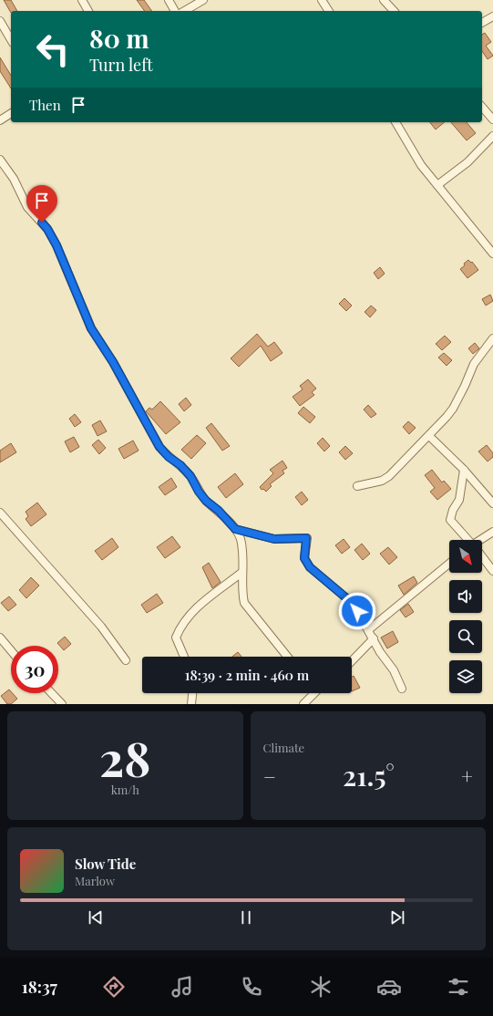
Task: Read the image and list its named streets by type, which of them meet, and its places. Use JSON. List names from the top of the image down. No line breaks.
{"north":"bottom right","page":{"turn":["80 m","Turn left"],"then":"Then","limit":"30","trip":"18:39 · 2 min · 460 m","tile":[["28","km/h"],"Climate"],"heat":["−","21.5°","+"],"song":["Slow Tide","Marlow"],"tabs":"18:37"}}
